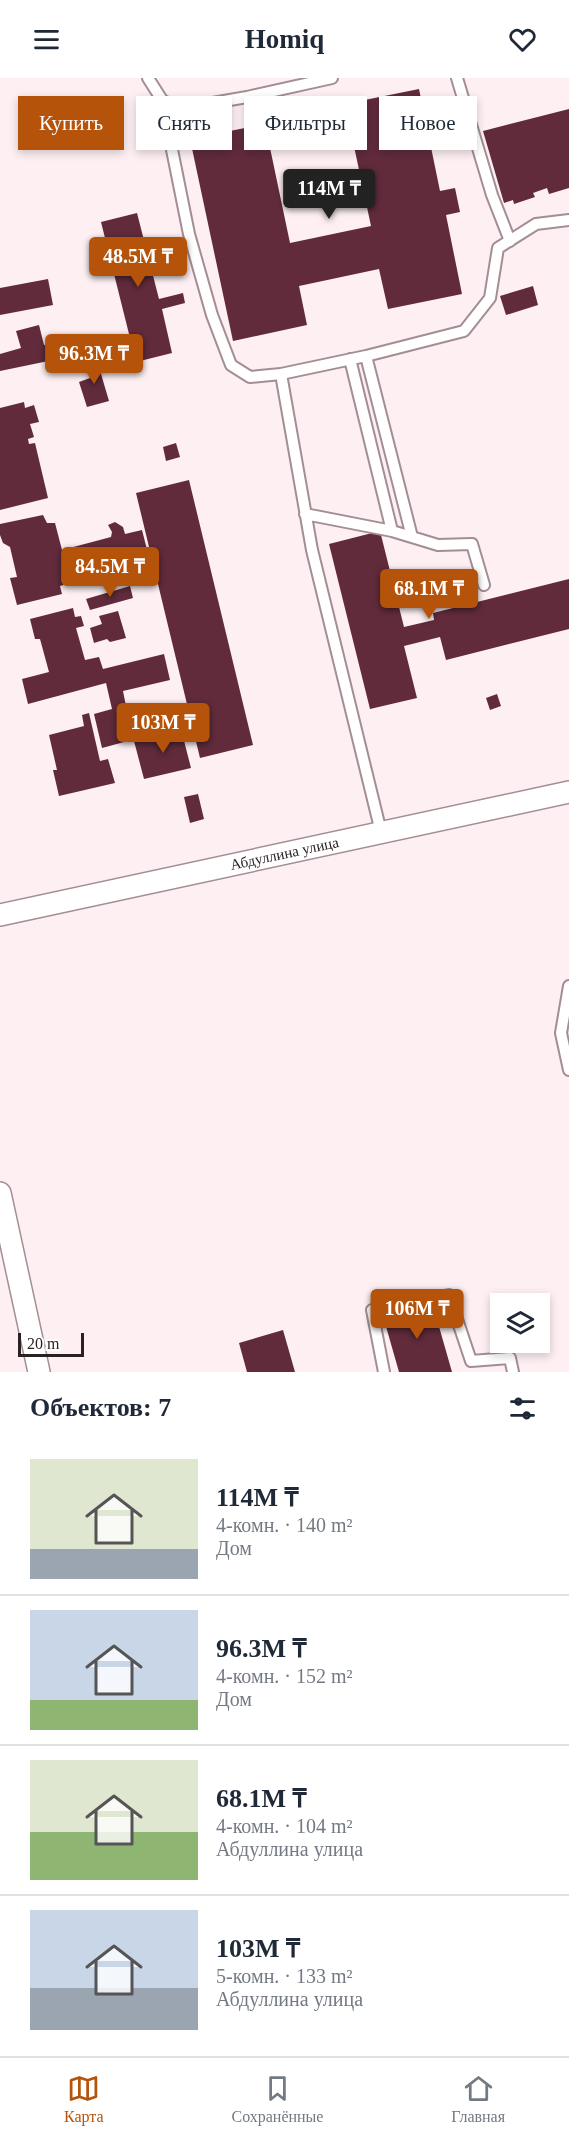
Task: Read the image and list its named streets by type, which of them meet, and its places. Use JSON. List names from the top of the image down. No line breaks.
{"streets":{"street":["Абдуллина улица"]},"scale_bar":"20 m","page":{"header":"Homiq","chip":["Купить","Снять","Фильтры","Новое"],"price":["114M ₸","48.5M ₸","96.3M ₸","84.5M ₸","68.1M ₸","103M ₸","106M ₸"],"scale":"20 m","heading":"Объектов: 7","list":[{"name":"114M ₸","note":"4-комн. · 140 m² · Дом"},{"name":"96.3M ₸","note":"4-комн. · 152 m² · Дом"},{"name":"68.1M ₸","note":"4-комн. · 104 m² · Абдуллина улица"},{"name":"103M ₸","note":"5-комн. · 133 m² · Абдуллина улица"}],"tabs":["Карта","Сохранённые","Главная"]}}
